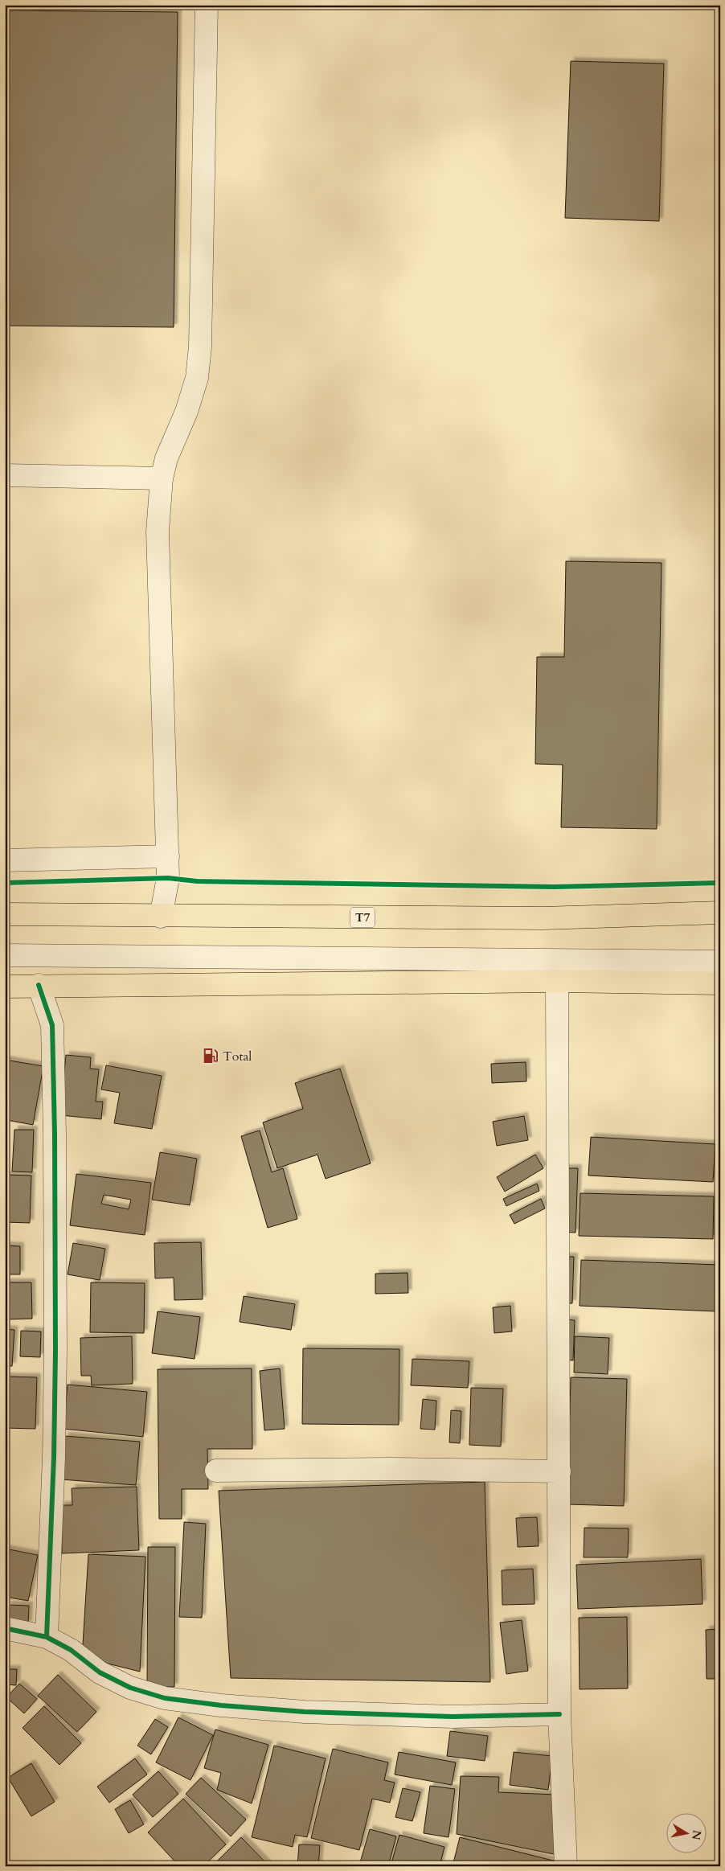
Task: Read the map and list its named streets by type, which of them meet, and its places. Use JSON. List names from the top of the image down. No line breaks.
{"streets":{"highway":["T7"]},"places":{"fuel station":["Total"]},"north":"right"}
